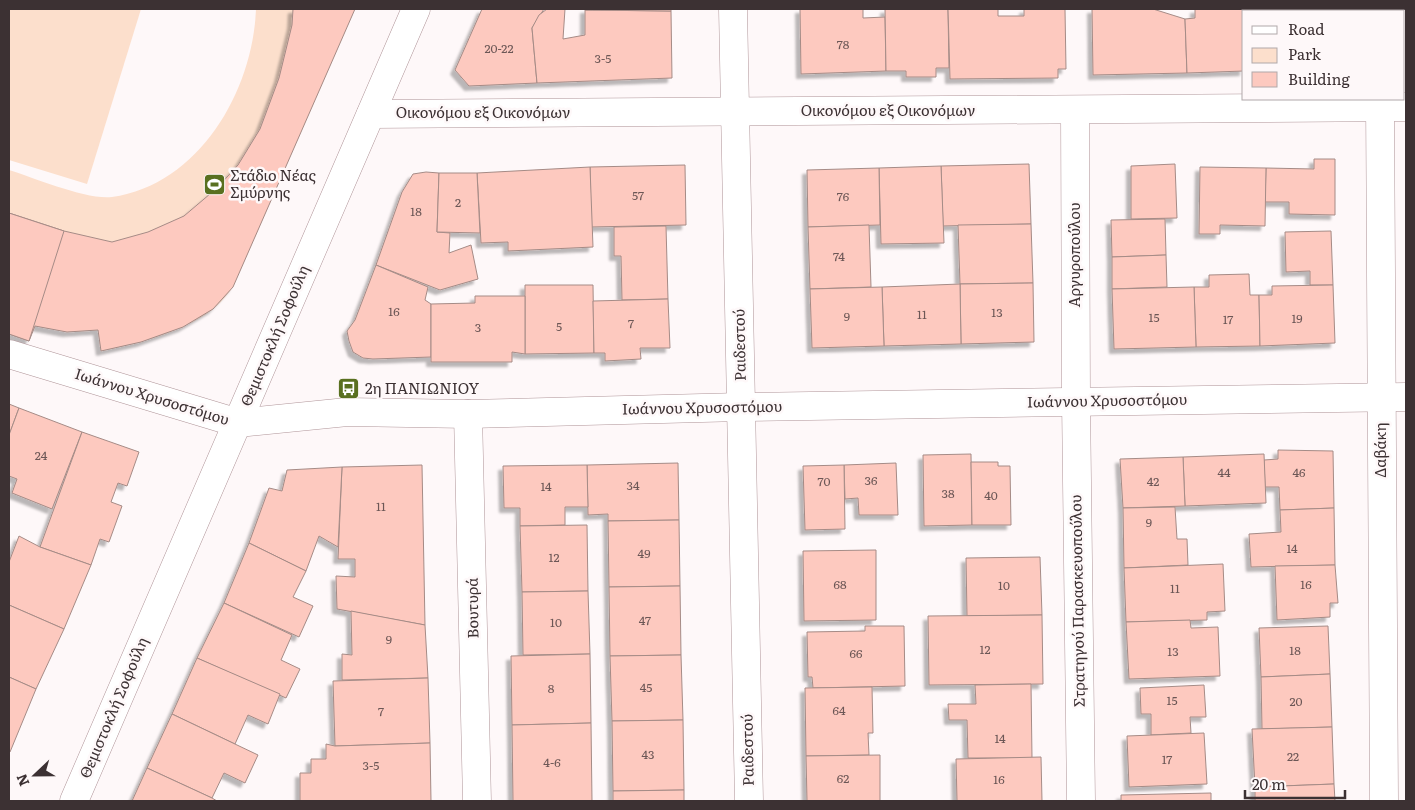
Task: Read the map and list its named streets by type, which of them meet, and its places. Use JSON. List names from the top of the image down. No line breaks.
{"streets":{"street":["Οικονόμου εξ Οικονόμων","Αργυροπούλου","Θεμιστοκλή Σοφούλη","Ραιδεστού","Ιωάννου Χρυσοστόμου","Δαβάκη","Στρατηγού Παρασκευοπούλου","Βουτυρά"]},"crossings":[["Οικονόμου εξ Οικονόμων","Αργυροπούλου"],["Οικονόμου εξ Οικονόμων","Θεμιστοκλή Σοφούλη"],["Οικονόμου εξ Οικονόμων","Ραιδεστού"],["Οικονόμου εξ Οικονόμων","Δαβάκη"],["Αργυροπούλου","Ιωάννου Χρυσοστόμου"],["Αργυροπούλου","Στρατηγού Παρασκευοπούλου"],["Θεμιστοκλή Σοφούλη","Ιωάννου Χρυσοστόμου"],["Ραιδεστού","Ιωάννου Χρυσοστόμου"],["Ιωάννου Χρυσοστόμου","Δαβάκη"],["Ιωάννου Χρυσοστόμου","Στρατηγού Παρασκευοπούλου"],["Ιωάννου Χρυσοστόμου","Βουτυρά"]],"places":{"sports":["Στάδιο Νέας Σμύρνης"],"bus stop":["2η ΠΑΝΙΩΝΙΟΥ"]},"house_numbers":["78","20-22","3-5","57","76","2","18","74","16","13","11","9","15","19","17","7","5","3","24","44","46","36","70","42","34","14","38","40","11","9","14","49","12","68","16","10","11","47","10","9","12","18","13","66","45","8","15","20","64","7","14","43","22","17","4-6","3-5","62","16"],"legend":["Road","Park","Building"],"scale_bar":"20 m","north":"left"}
